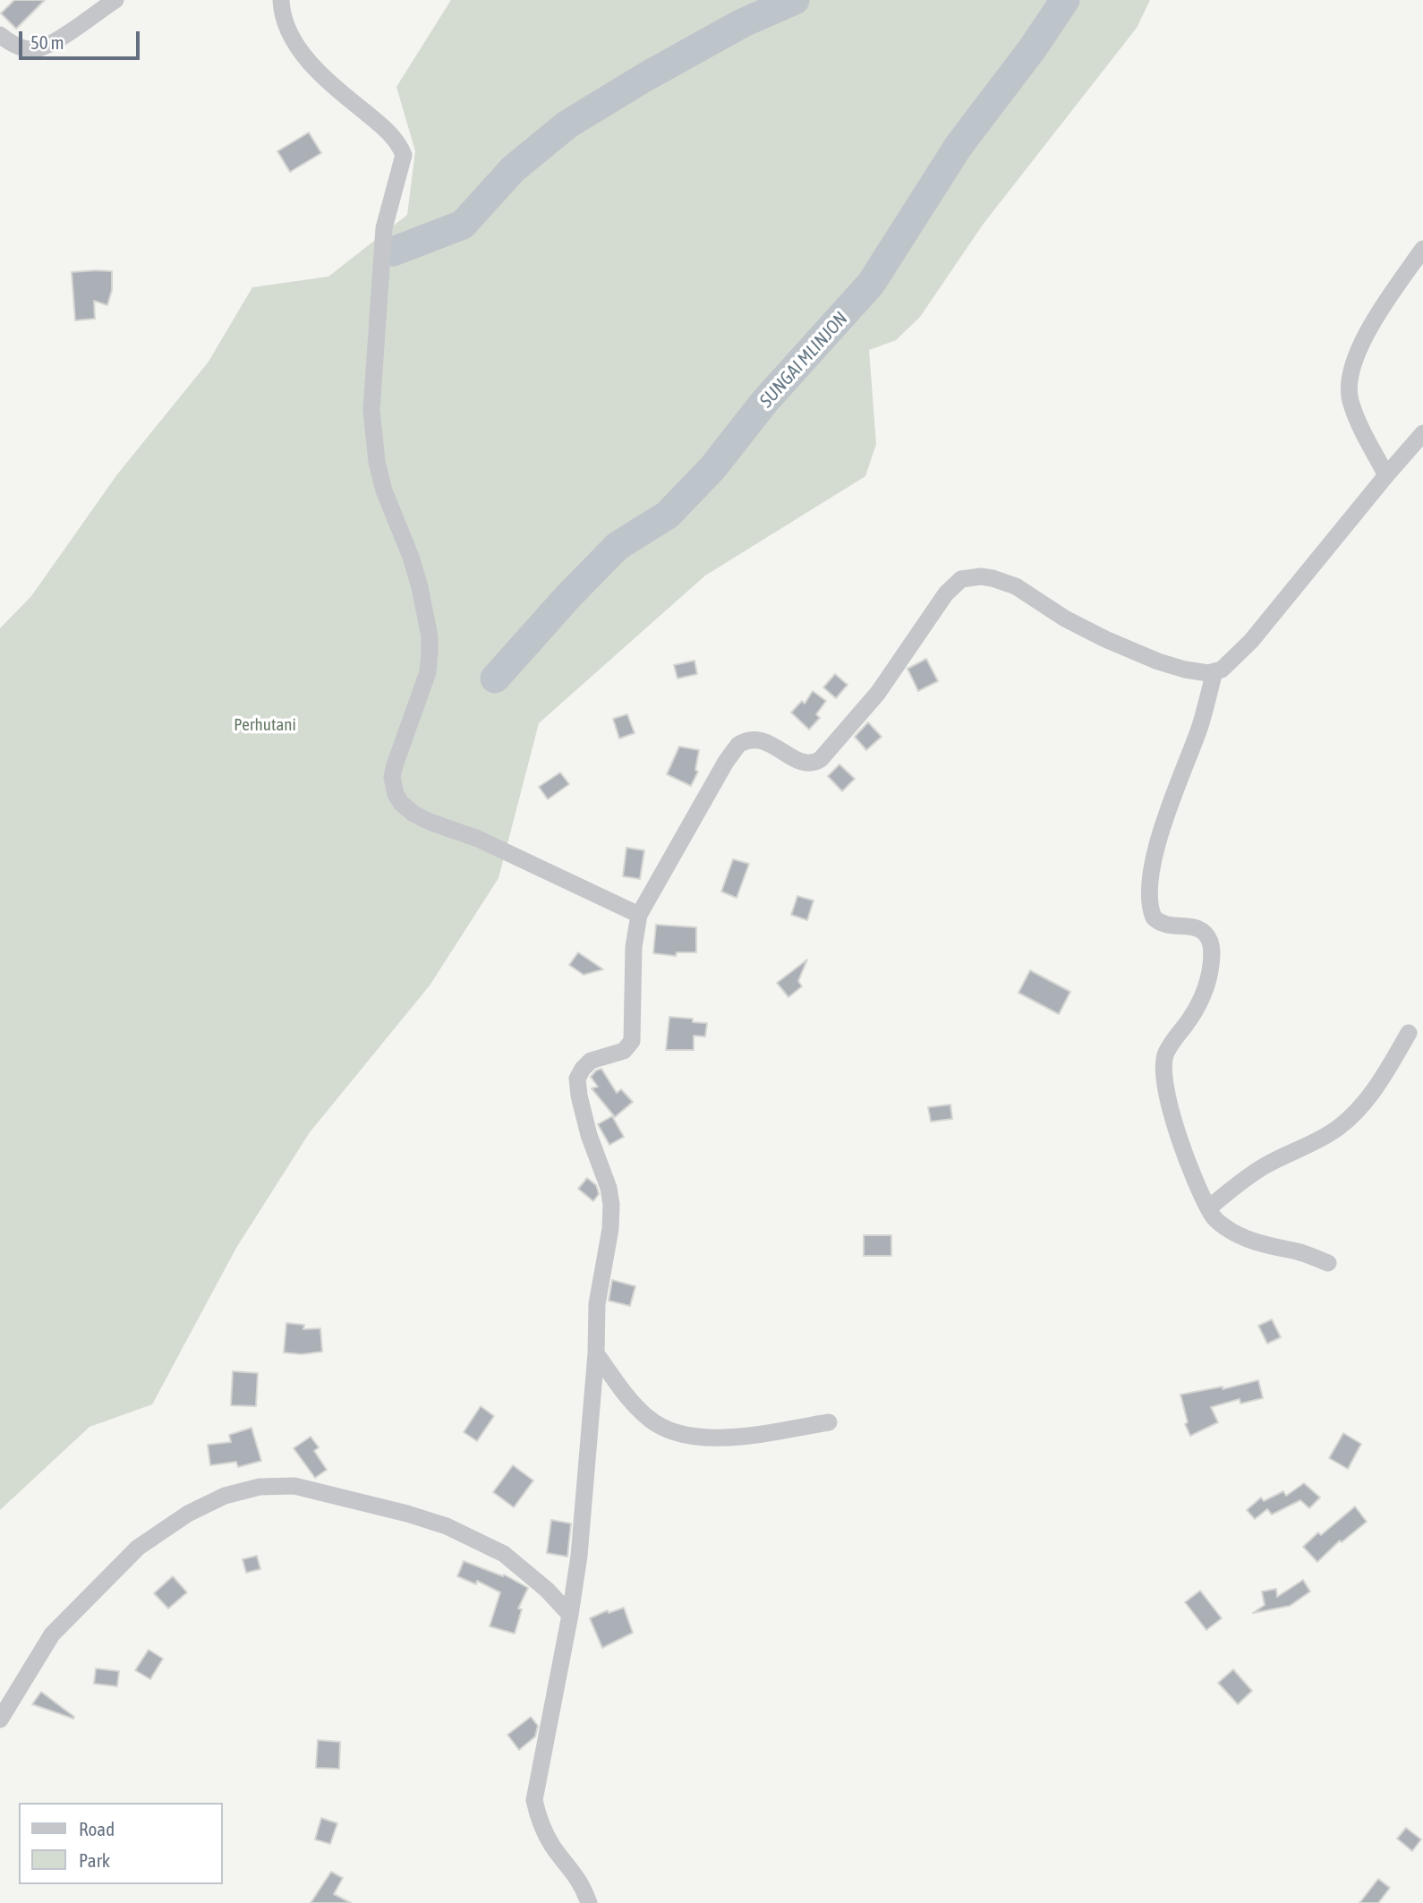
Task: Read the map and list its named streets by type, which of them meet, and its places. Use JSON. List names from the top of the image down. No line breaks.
{"water":["SUNGAI MLINJON"],"parks":["Perhutani"],"legend":["Road","Park"],"scale_bar":"50 m"}
